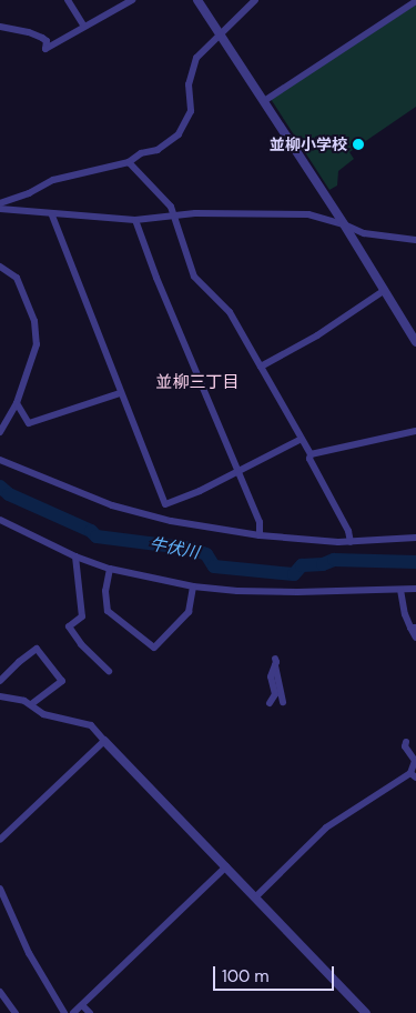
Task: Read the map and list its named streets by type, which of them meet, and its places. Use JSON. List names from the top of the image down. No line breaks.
{"districts":["並柳三丁目"],"water":["牛伏川"],"places":["並柳小学校"],"scale_bar":"100 m"}
